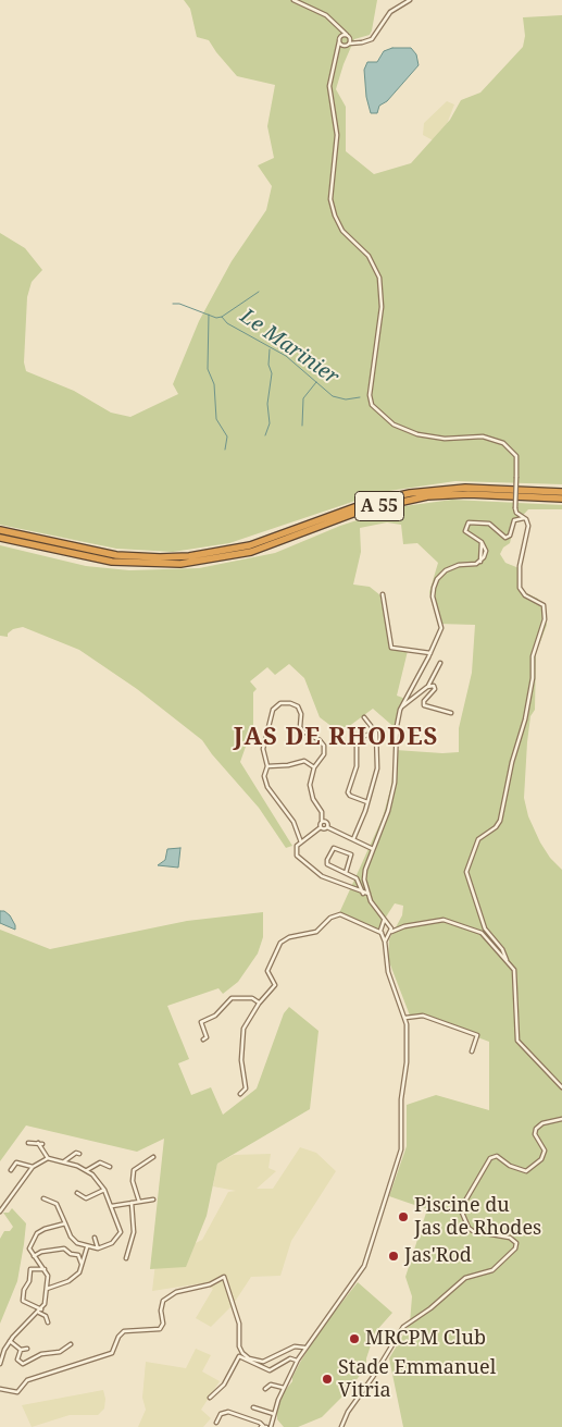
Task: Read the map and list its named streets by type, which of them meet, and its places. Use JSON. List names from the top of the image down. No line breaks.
{"streets":{"highway":["A 55"]},"districts":["JAS DE RHODES"],"water":["Le Marinier"],"places":["Piscine du Jas de Rhodes","Jas'Rod","MRCPM Club","Stade Emmanuel Vitria"]}
